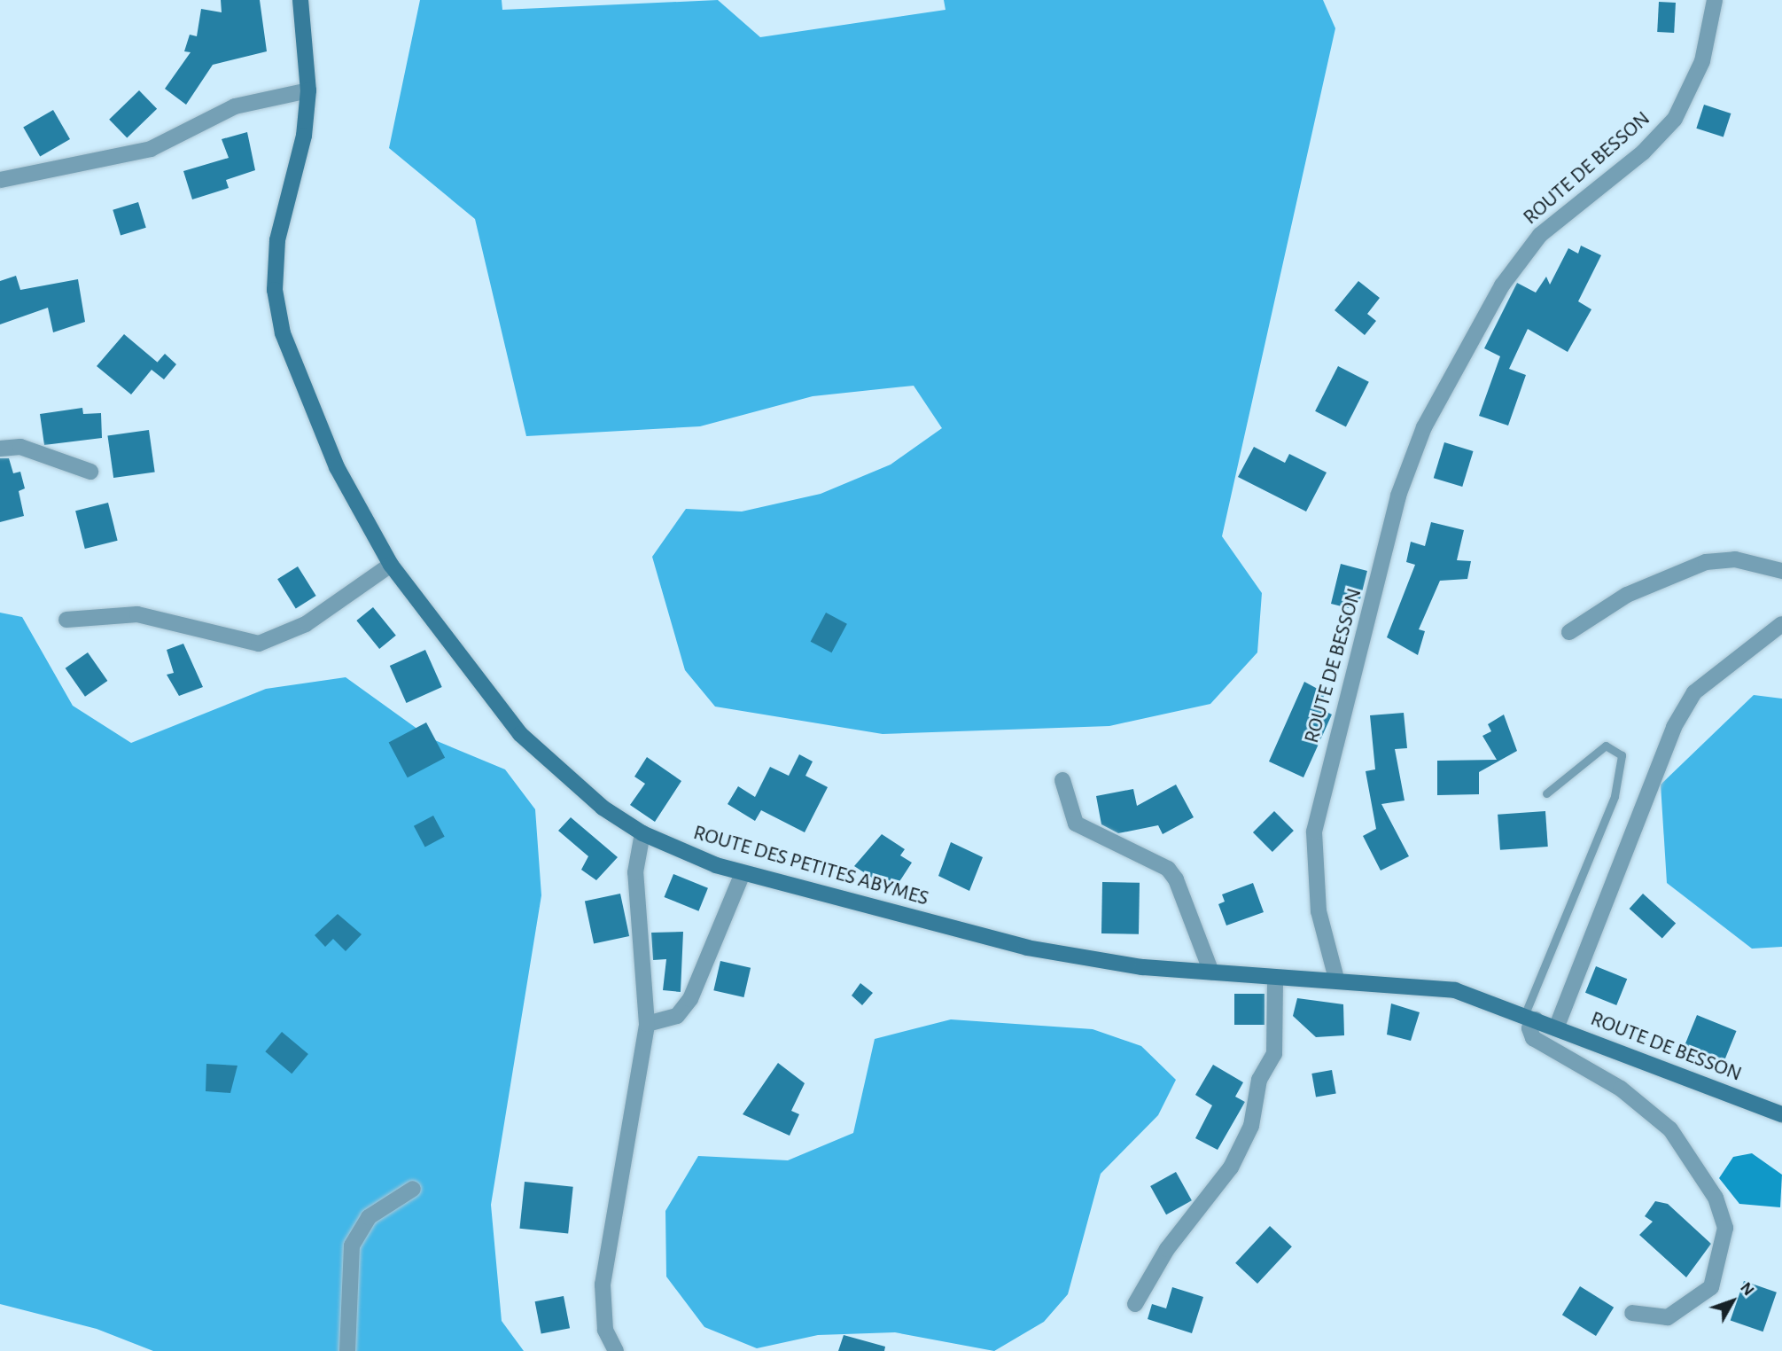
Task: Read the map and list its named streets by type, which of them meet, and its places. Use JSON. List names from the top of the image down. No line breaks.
{"streets":{"main road":["ROUTE DE BESSON","ROUTE DES PETITES ABYMES"]},"crossings":[["ROUTE DE BESSON","ROUTE DES PETITES ABYMES"]],"north":"top right"}
